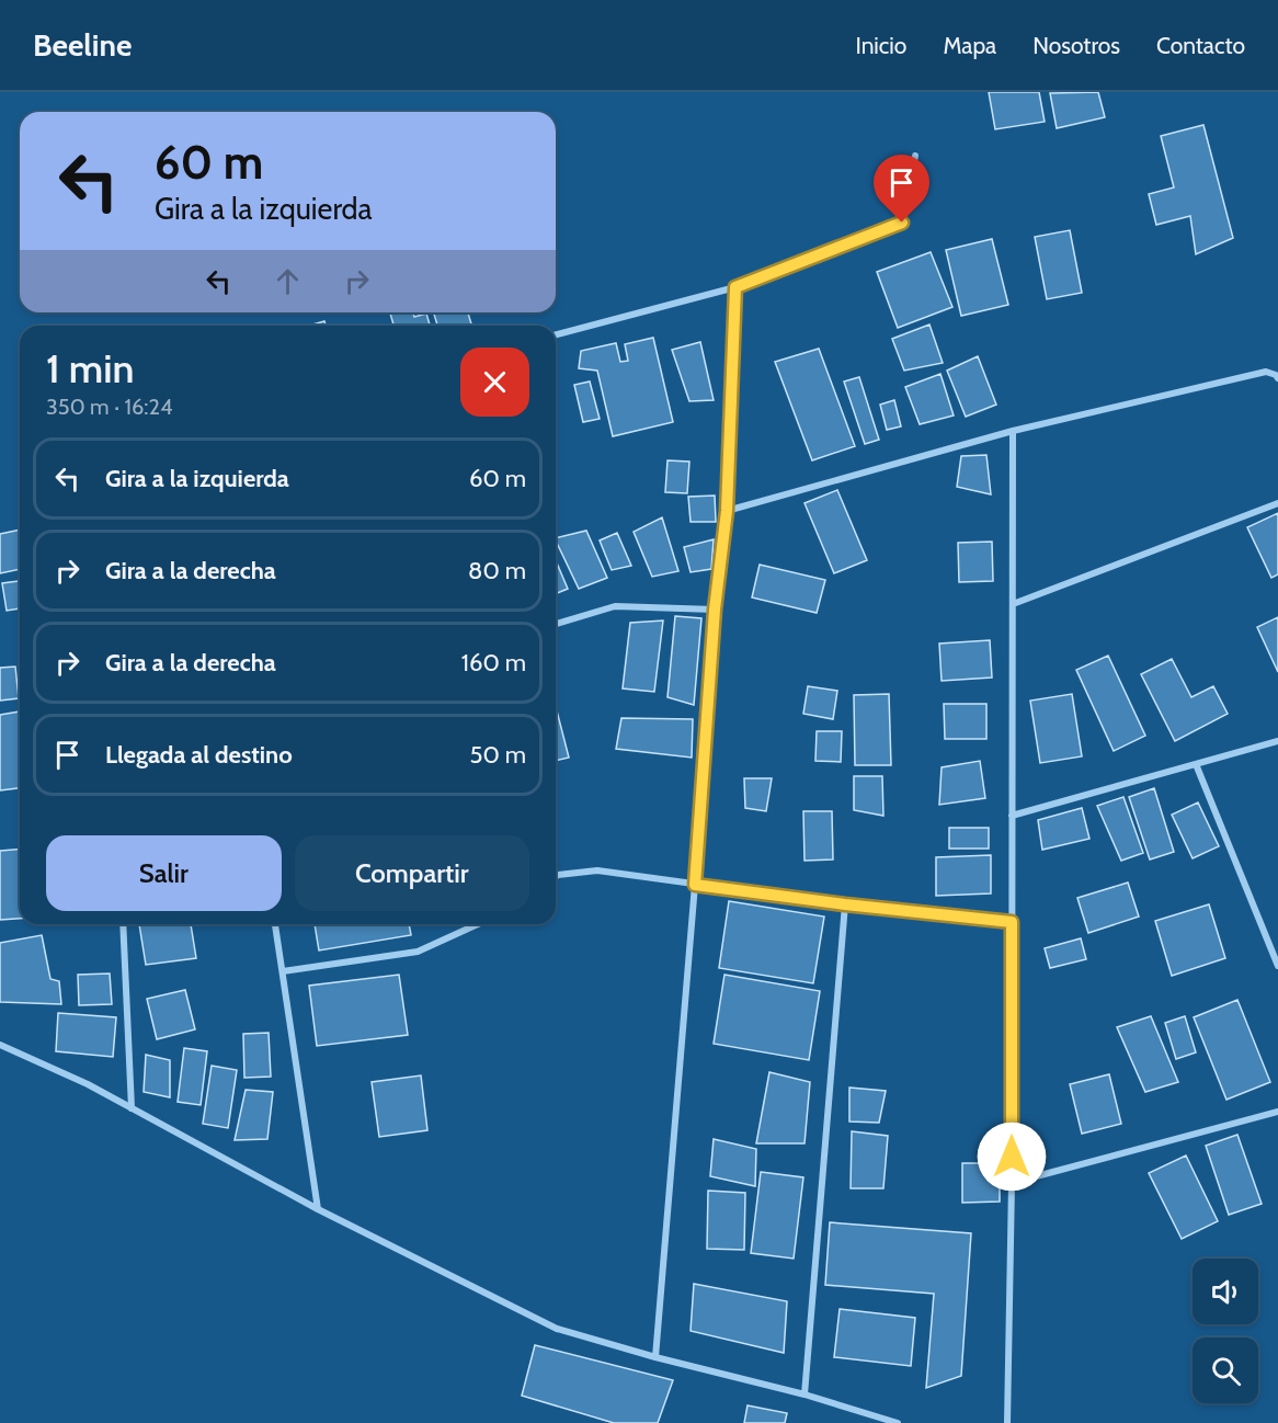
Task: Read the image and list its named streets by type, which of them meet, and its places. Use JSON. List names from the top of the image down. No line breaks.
{"page":{"header":"Beeline","nav":["Inicio","Mapa","Nosotros","Contacto"],"turn":["60 m","Gira a la izquierda"],"heading":["1 min","350 m · 16:24"],"list":[{"name":"Gira a la izquierda","value":"60 m"},{"name":"Gira a la derecha","value":"80 m"},{"name":"Gira a la derecha","value":"160 m"},{"name":"Llegada al destino","value":"50 m"}],"buttons":["Salir","Compartir"]}}
